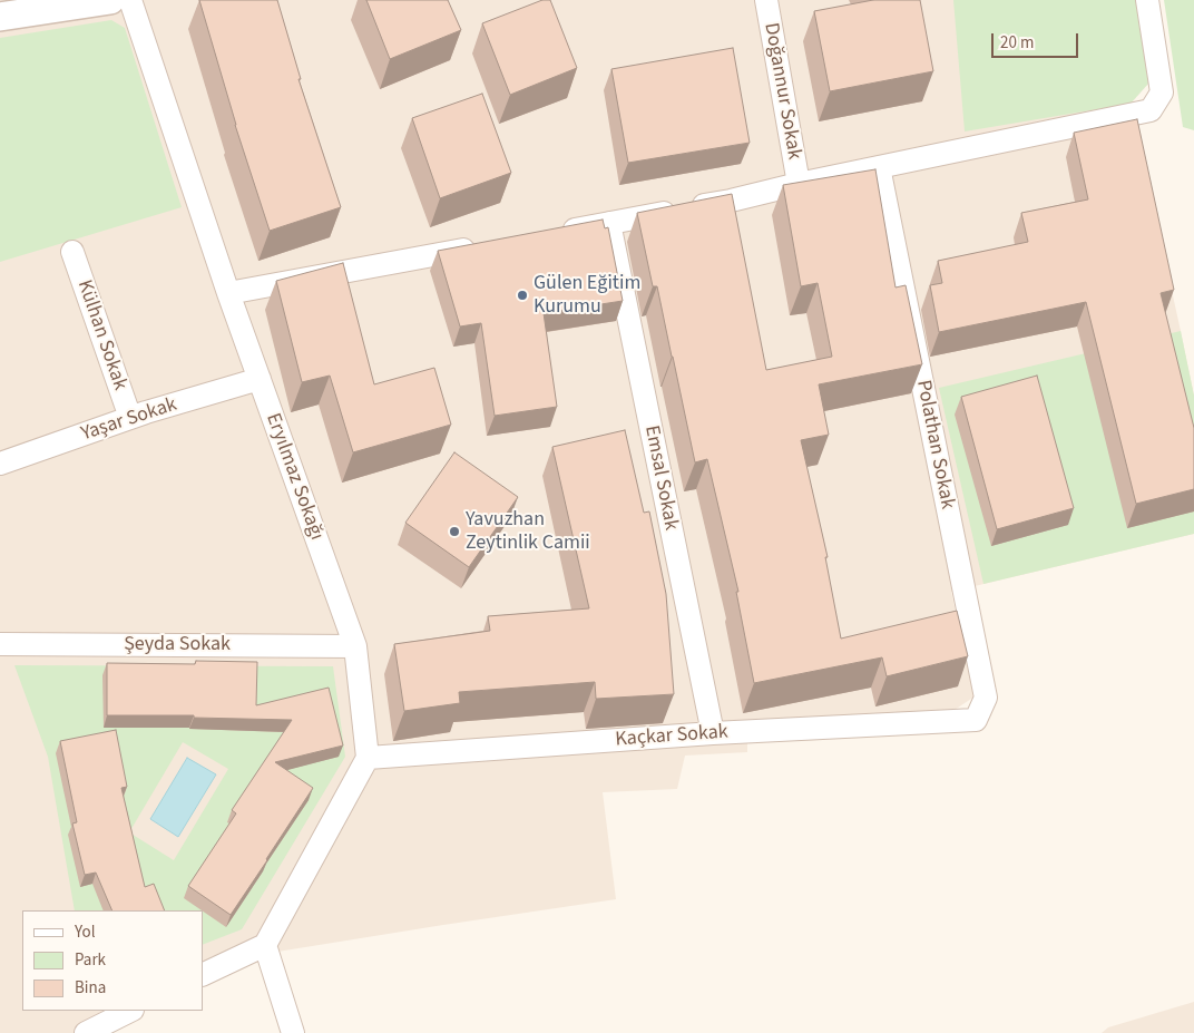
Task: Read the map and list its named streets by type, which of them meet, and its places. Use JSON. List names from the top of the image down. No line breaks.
{"streets":{"street":["Doğannur Sokak","Külhan Sokak","Yaşar Sokak","Polathan Sokak","Eryılmaz Sokağı","Emsal Sokak","Şeyda Sokak","Kaçkar Sokak"]},"crossings":[["Külhan Sokak","Yaşar Sokak"],["Yaşar Sokak","Eryılmaz Sokağı"],["Polathan Sokak","Kaçkar Sokak"],["Eryılmaz Sokağı","Şeyda Sokak"],["Eryılmaz Sokağı","Kaçkar Sokak"],["Emsal Sokak","Kaçkar Sokak"]],"places":["Gülen Eği̇ti̇m Kurumu","Yavuzhan Zeytinlik Camii"],"legend":["Yol","Park","Bina"],"scale_bar":"20 m"}
